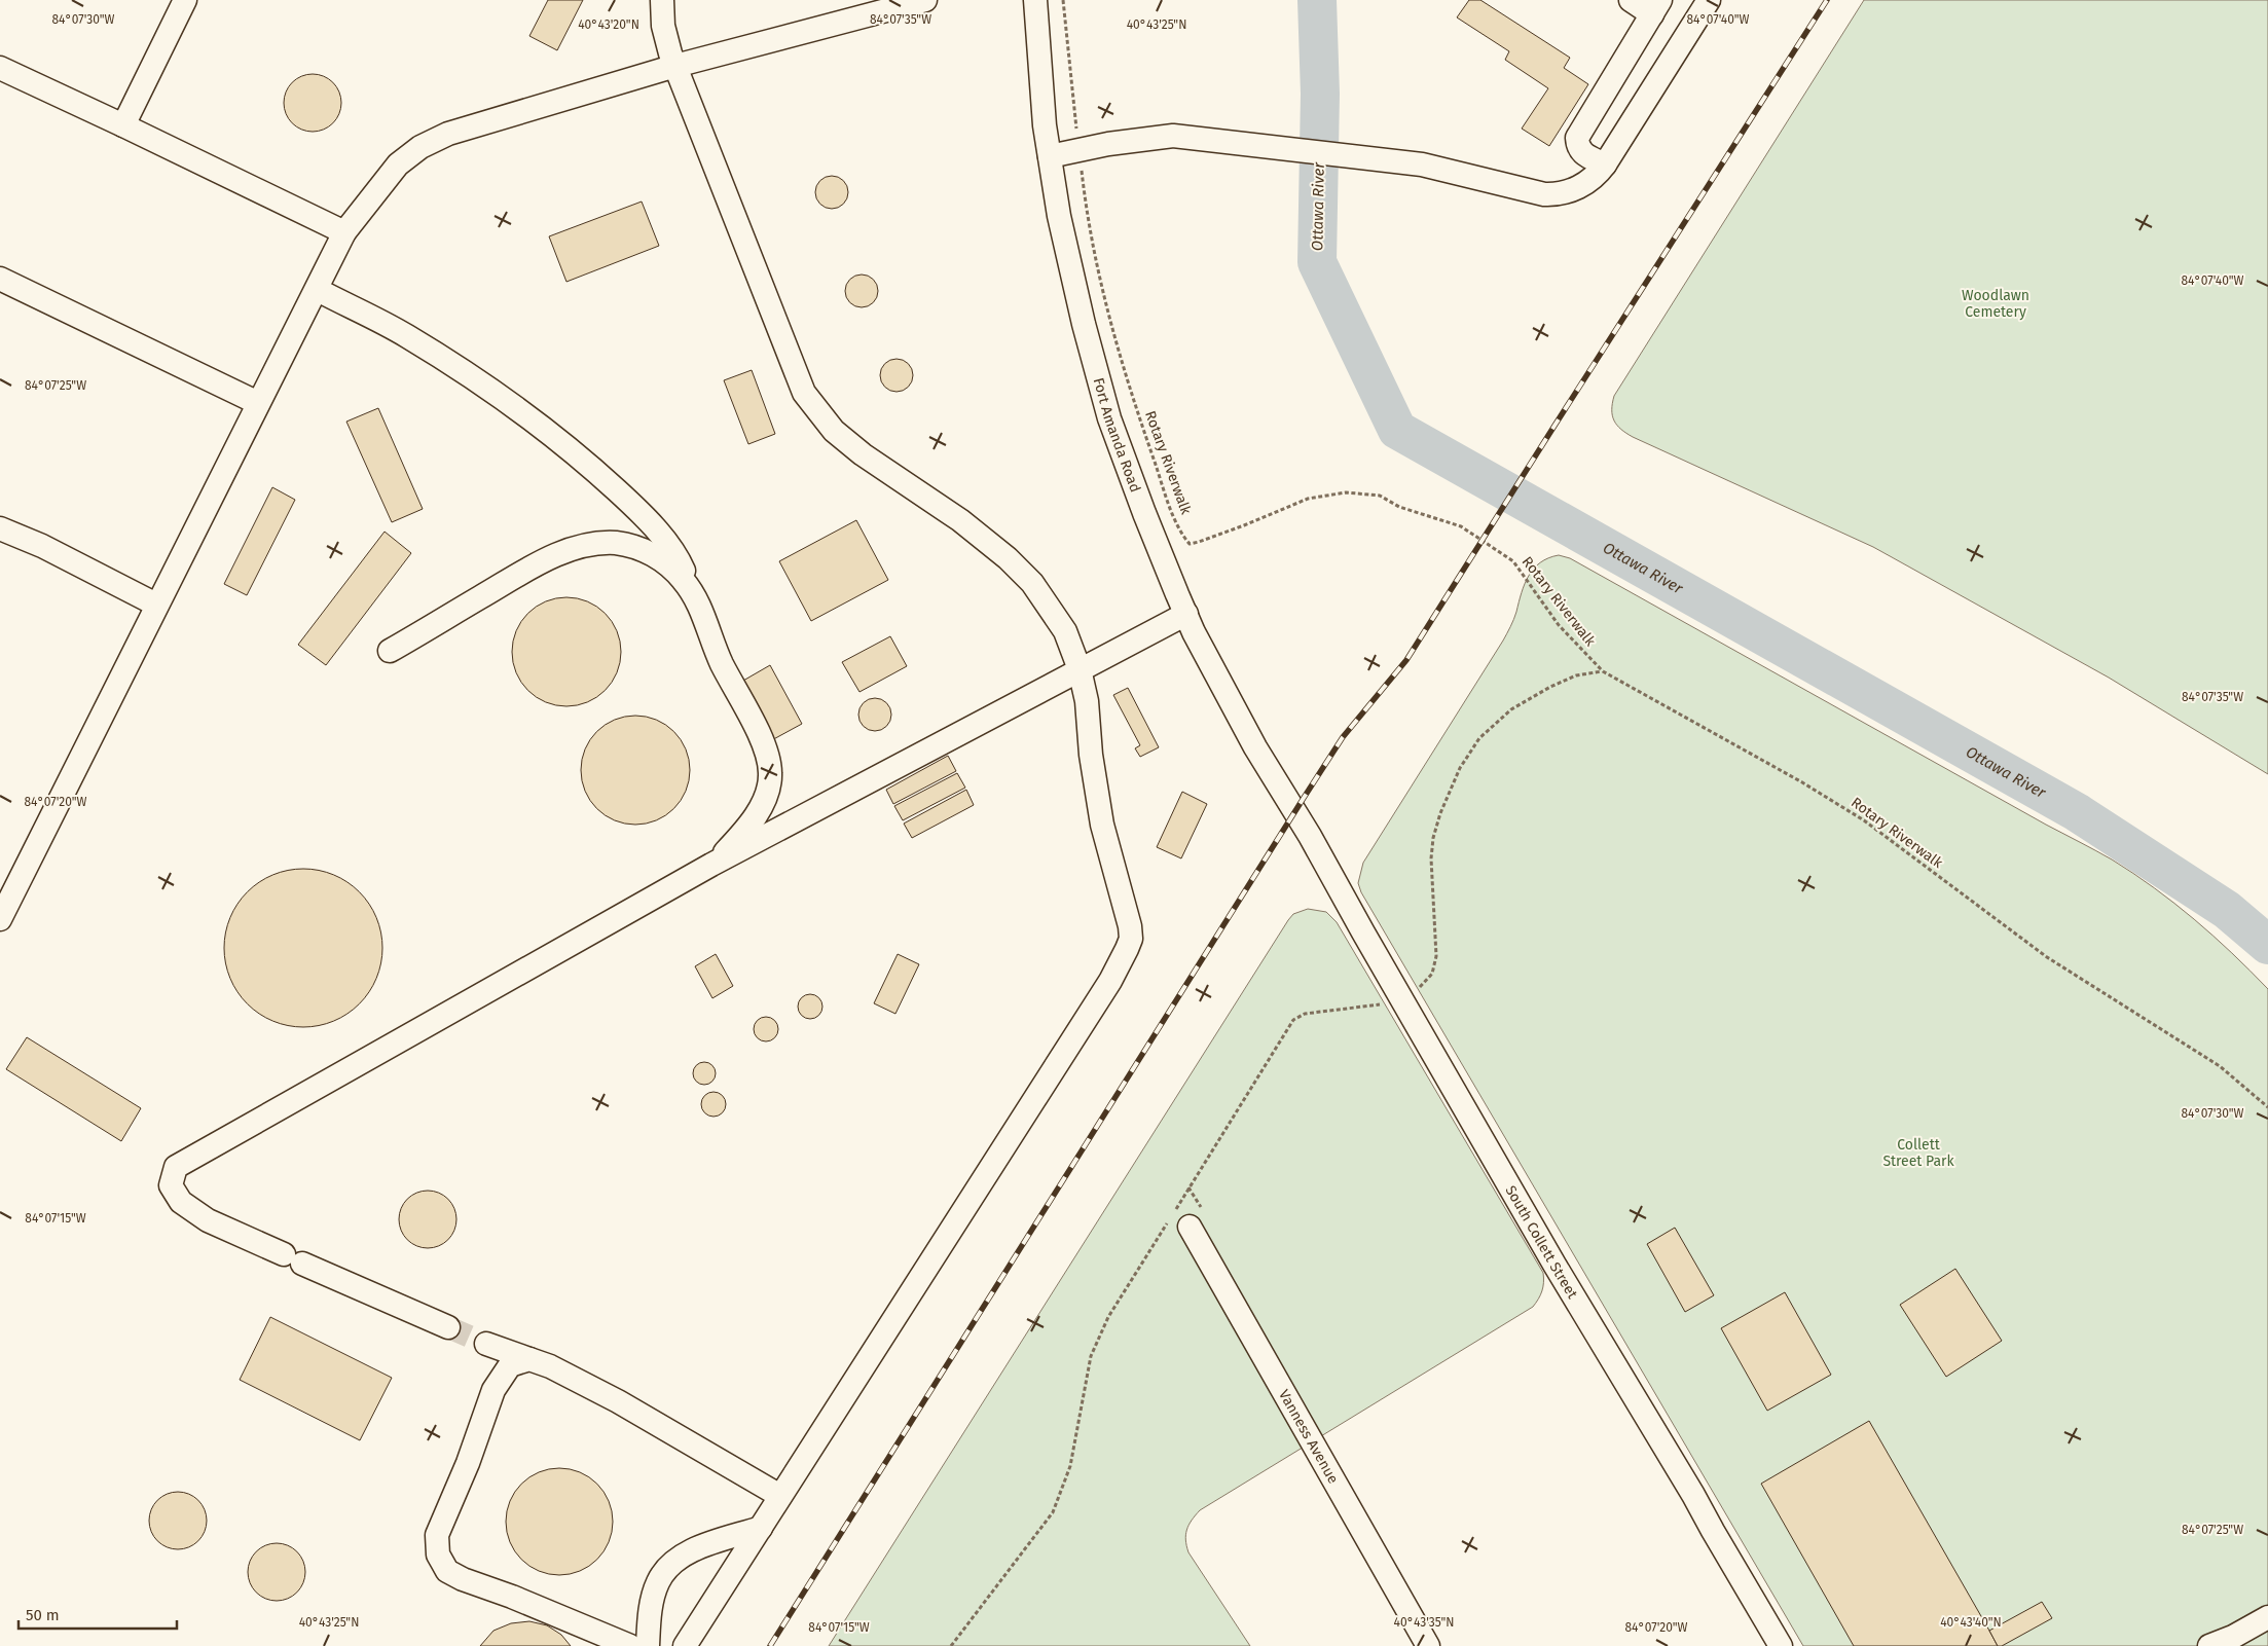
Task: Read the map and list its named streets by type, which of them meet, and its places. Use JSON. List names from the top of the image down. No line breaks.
{"streets":{"street":["Fort Amanda Road","South Collett Street","Vanness Avenue"],"path":["Rotary Riverwalk"]},"crossings":[["Fort Amanda Road","South Collett Street"]],"water":["Ottawa River"],"parks":["Woodlawn Cemetery","Collett Street Park"],"scale_bar":"50 m","coordinates":["84°07'30\"W","84°07'35\"W","84°07'40\"W","40°43'20\"N","40°43'25\"N","84°07'25\"W","84°07'20\"W","84°07'15\"W","40°43'35\"N","40°43'40\"N"]}
